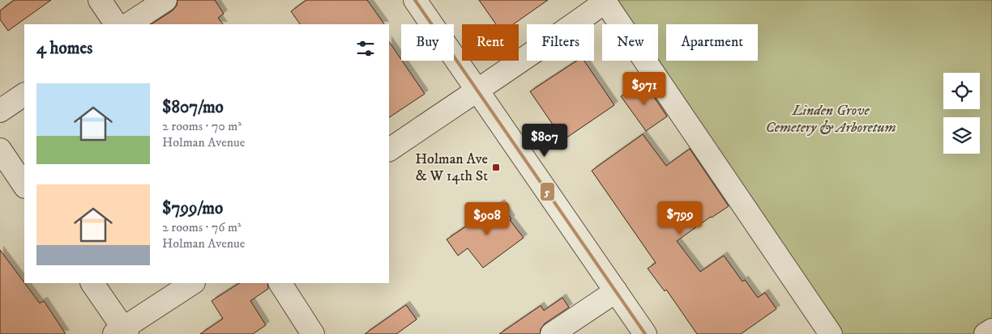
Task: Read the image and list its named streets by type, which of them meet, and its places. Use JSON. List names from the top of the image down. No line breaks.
{"parks":["Linden Grove Cemetery & Arboretum"],"places":{"transit":["Holman Ave & W 14th St"]},"lines":["transit line 5"],"page":{"chip":["Buy","Rent","Filters","New","Apartment"],"heading":"4 homes","price":["$971","$807","$799","$908"],"list":[{"name":"$807/mo","note":"2 rooms · 70 m² · Holman Avenue"},{"name":"$799/mo","note":"2 rooms · 76 m² · Holman Avenue"}]}}
